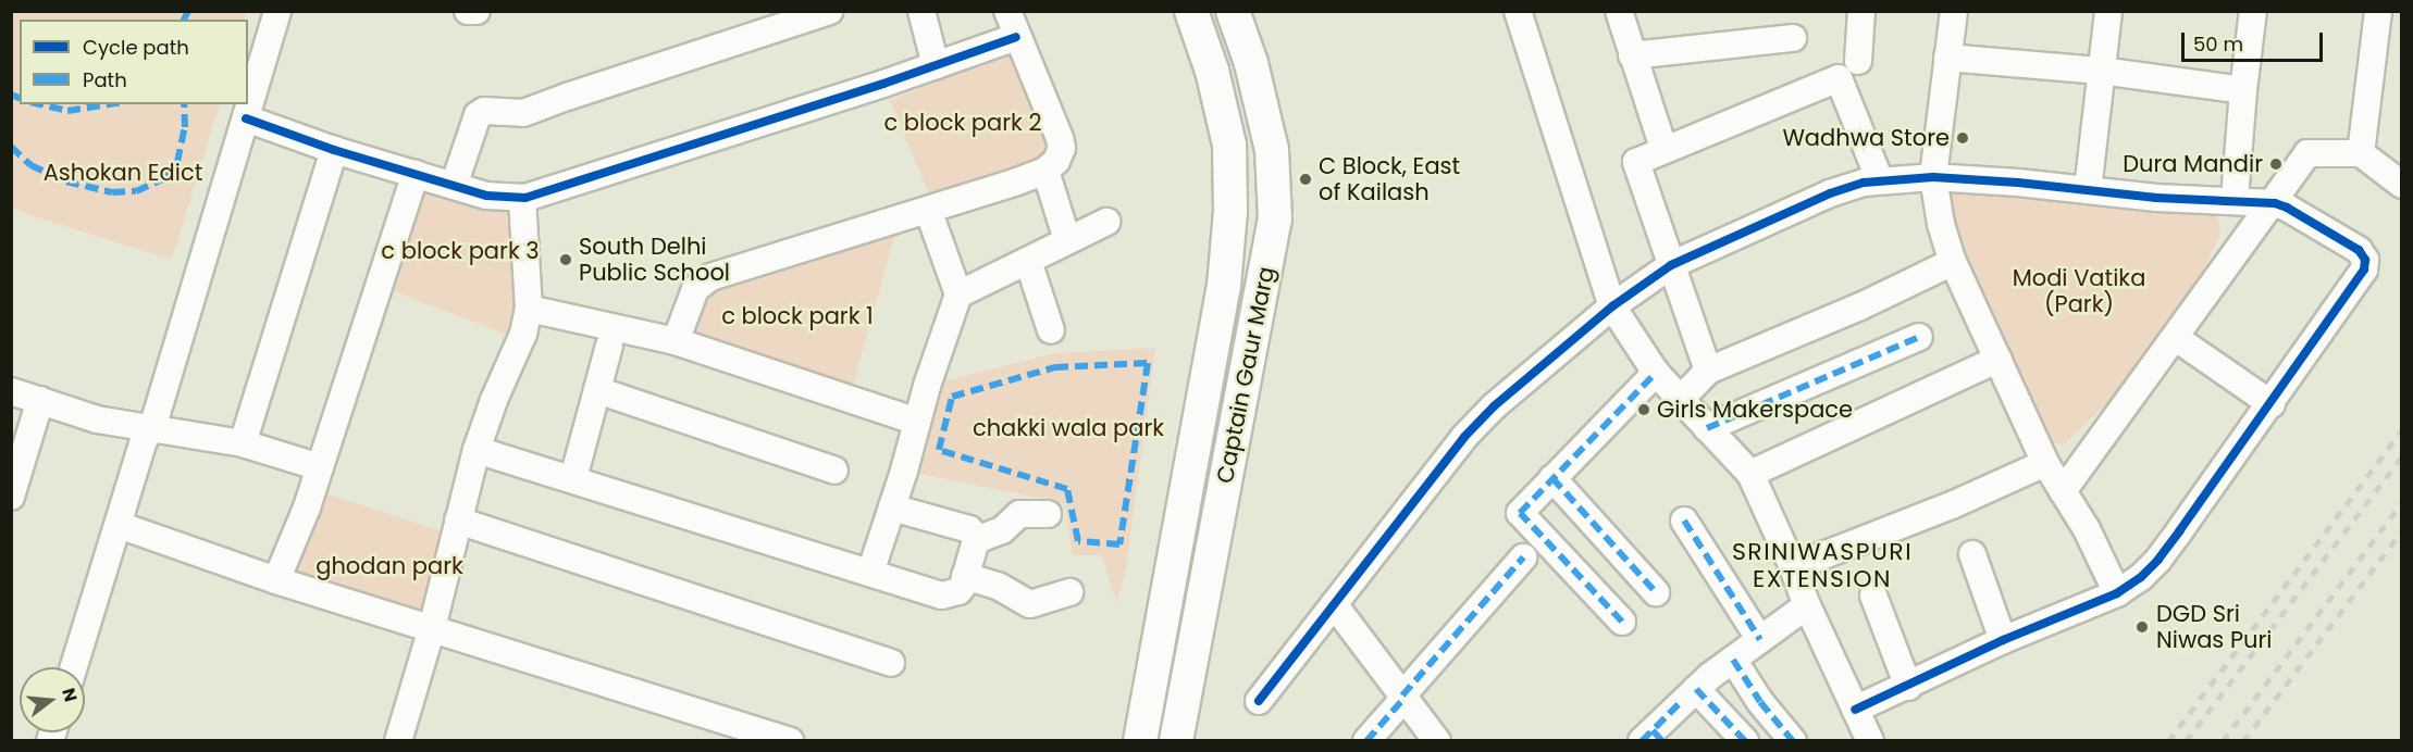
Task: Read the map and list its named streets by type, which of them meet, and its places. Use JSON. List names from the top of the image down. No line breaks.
{"streets":{"main road":["Captain Gaur Marg"]},"districts":["SRINIWASPURI EXTENSION"],"parks":["c block park 2","Ashokan Edict","c block park 3","Modi Vatika (Park)","c block park 1","chakki wala park","ghodan park"],"places":["Wadhwa Store","Dura Mandir","C Block, East of Kailash","South Delhi Public School","Girls Makerspace","DGD Sri Niwas Puri"],"legend":["Cycle path","Path"],"scale_bar":"50 m","north":"right"}
